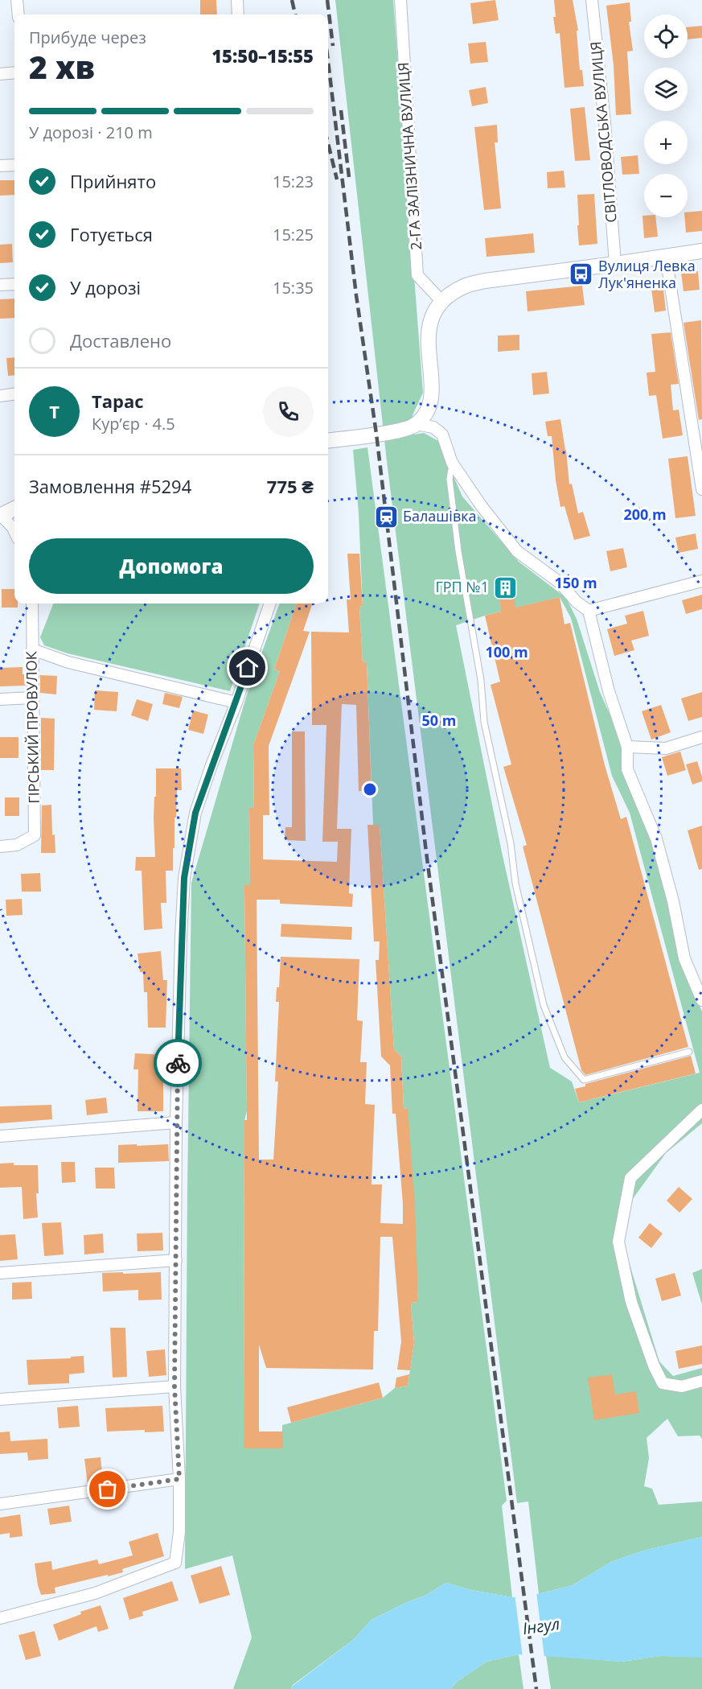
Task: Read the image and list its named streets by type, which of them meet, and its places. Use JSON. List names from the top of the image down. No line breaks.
{"streets":{"street":["СВІТЛОВОДСЬКА ВУЛИЦЯ","2-ГА ЗАЛІЗНИЧНА ВУЛИЦЯ","ГІРСЬКИЙ ПРОВУЛОК"]},"water":["Інгул"],"places":{"bus stop":["Вулиця Левка Лук'яненка"],"station":["Балашівка"],"building":["ГРП №1"]},"page":{"map_buttons":["+","−"],"heading":["2 хв","Прибуде через","15:50–15:55"],"panel":["Тарас","Кур’єр · 4.5","Замовлення #5294","775 ₴"],"bar":"У дорозі · 210 m","list":[["Прийнято","15:23"],["Готується","15:25"],["У дорозі","15:35"],"Доставлено"],"round":"Т","buttons":"Допомога"},"rings":["200 m","150 m","100 m","50 m"]}
